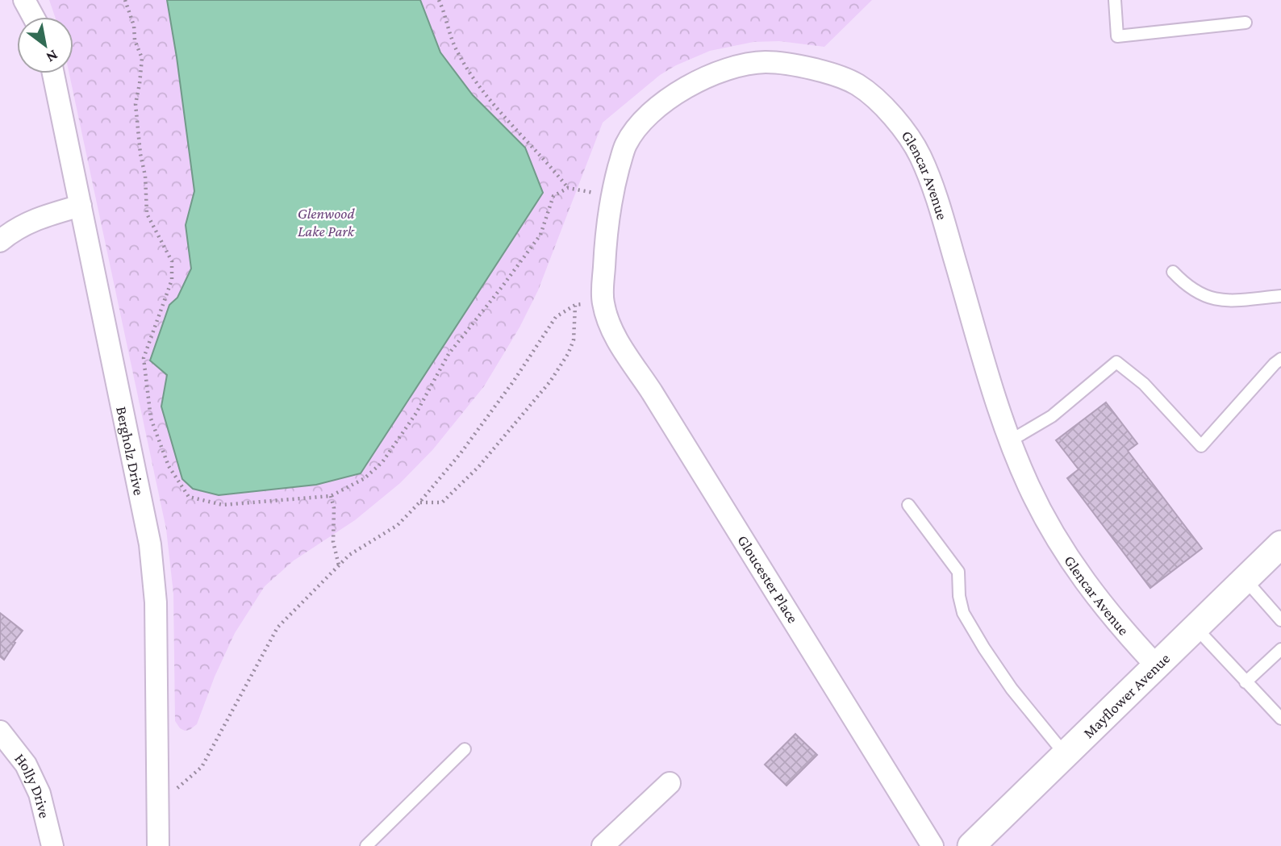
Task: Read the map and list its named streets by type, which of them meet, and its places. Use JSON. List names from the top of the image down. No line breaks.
{"streets":{"street":["Glencar Avenue","Bergholz Drive","Gloucester Place","Mayflower Avenue","Holly Drive"]},"crossings":[["Glencar Avenue","Gloucester Place"],["Glencar Avenue","Mayflower Avenue"]],"parks":["Glenwood Lake Park"],"north":"bottom right"}
